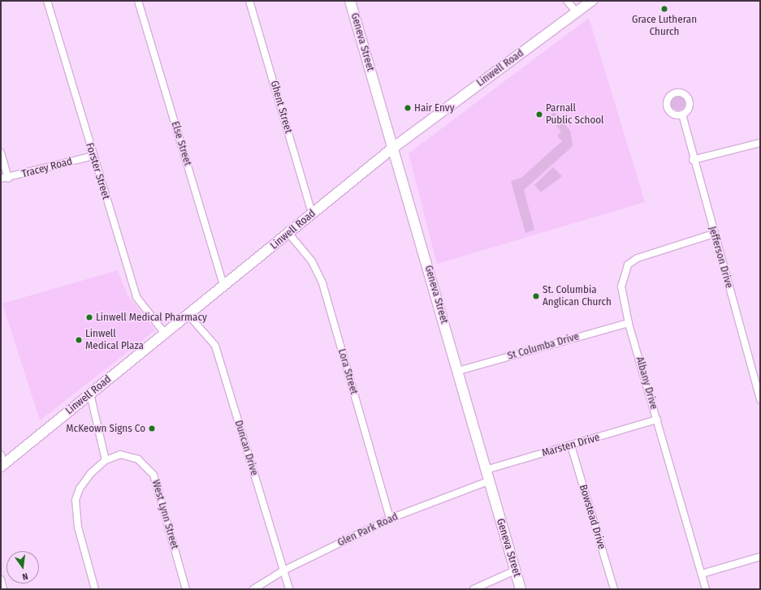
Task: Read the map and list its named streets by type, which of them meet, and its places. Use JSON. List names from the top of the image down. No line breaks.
{"streets":{"main road":["Geneva Street","Linwell Road"],"street":["Ghent Street","Else Street","Tracey Road","Forster Street","Jefferson Drive","St Columba Drive","Lora Street","Albany Drive","Marsten Drive","Duncan Drive","West Lynn Street","Bowstead Drive","Glen Park Road"]},"crossings":[["Geneva Street","Linwell Road"],["Geneva Street","St Columba Drive"],["Geneva Street","Marsten Drive"],["Geneva Street","Glen Park Road"],["Linwell Road","Ghent Street"],["Linwell Road","Else Street"],["Linwell Road","Forster Street"],["Linwell Road","Lora Street"],["Linwell Road","Duncan Drive"],["Tracey Road","Forster Street"],["Jefferson Drive","Albany Drive"],["St Columba Drive","Albany Drive"],["Lora Street","Glen Park Road"],["Albany Drive","Marsten Drive"],["Marsten Drive","Bowstead Drive"],["Duncan Drive","Glen Park Road"]],"places":["Grace Lutheran Church","Hair Envy","Parnall Public School","St. Columbia Anglican Church","Linwell Medical Pharmacy","Linwell Medical Plaza","McKeown Signs Co"],"north":"bottom"}
